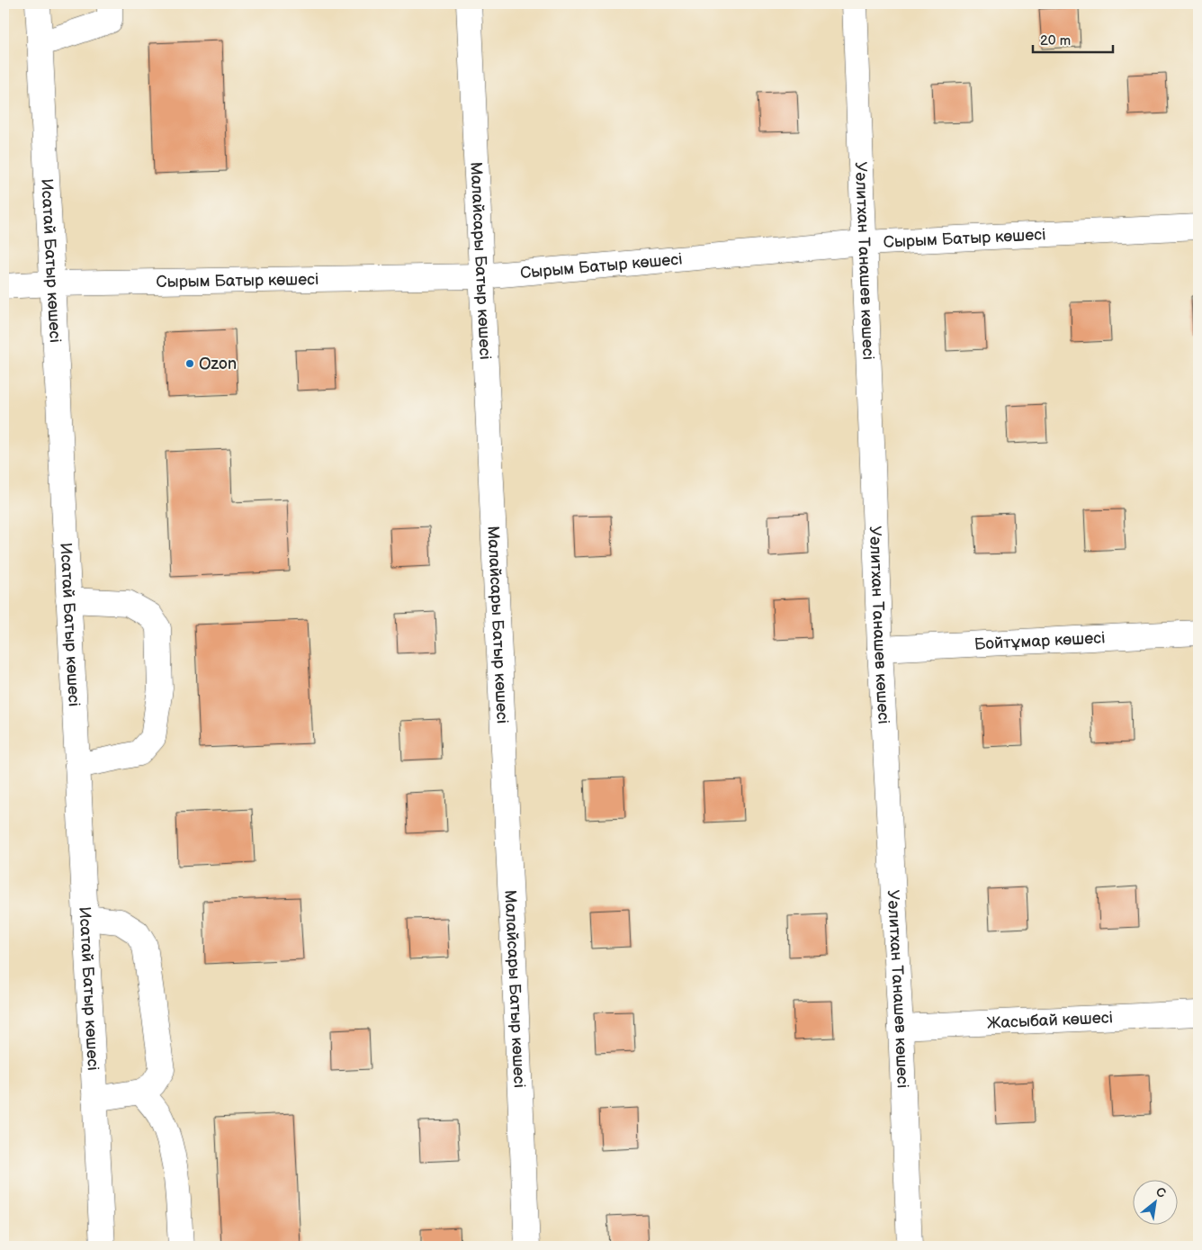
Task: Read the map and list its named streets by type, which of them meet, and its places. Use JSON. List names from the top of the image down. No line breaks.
{"streets":{"street":["Сырым Батыр көшесі","Исатай Батыр көшесі","Малайсары Батыр көшесі","Уәлитхан Танашев көшесі","Бойтұмар көшесі","Жасыбай көшесі"]},"crossings":[["Сырым Батыр көшесі","Исатай Батыр көшесі"],["Сырым Батыр көшесі","Малайсары Батыр көшесі"],["Сырым Батыр көшесі","Уәлитхан Танашев көшесі"],["Уәлитхан Танашев көшесі","Бойтұмар көшесі"],["Уәлитхан Танашев көшесі","Жасыбай көшесі"]],"places":["Ozon"],"scale_bar":"20 m","north":"top right"}
